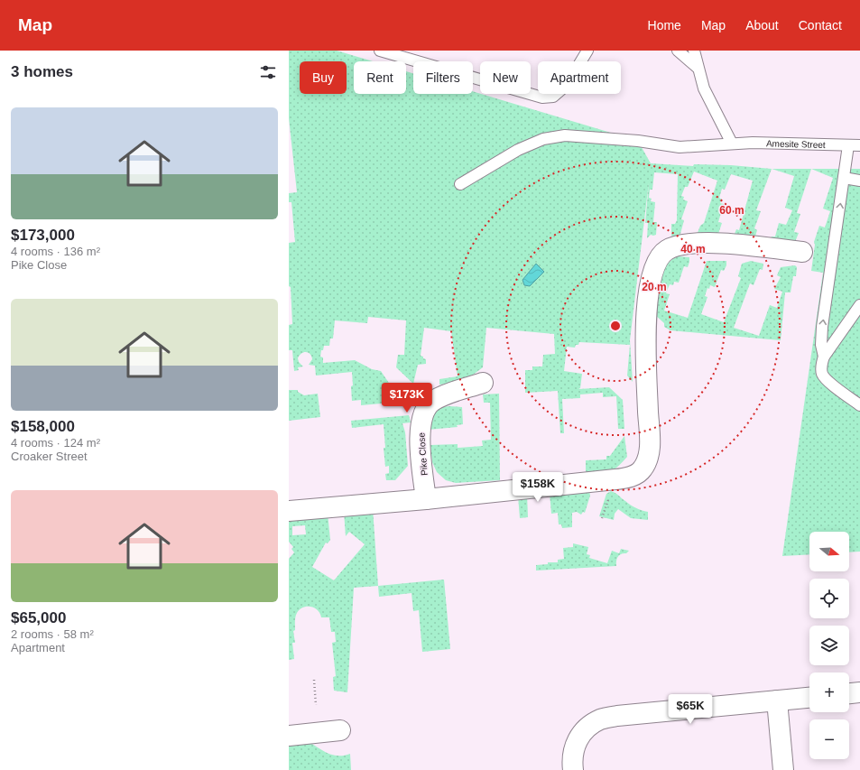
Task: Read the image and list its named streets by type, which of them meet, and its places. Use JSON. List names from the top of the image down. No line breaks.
{"streets":{"street":["Pike Close"],"lane":["Amesite Street"]},"north":"right","page":{"header":"Map","nav":["Home","Map","About","Contact"],"heading":"3 homes","chip":["Buy","Rent","Filters","New","Apartment"],"list":[{"name":"$173,000","note":"4 rooms · 136 m² · Pike Close"},{"name":"$158,000","note":"4 rooms · 124 m² · Croaker Street"},{"name":"$65,000","note":"2 rooms · 58 m² · Apartment"}],"price":["$173K","$158K","$65K"],"map_buttons":["+","−"]},"rings":["60 m","40 m","20 m"]}
